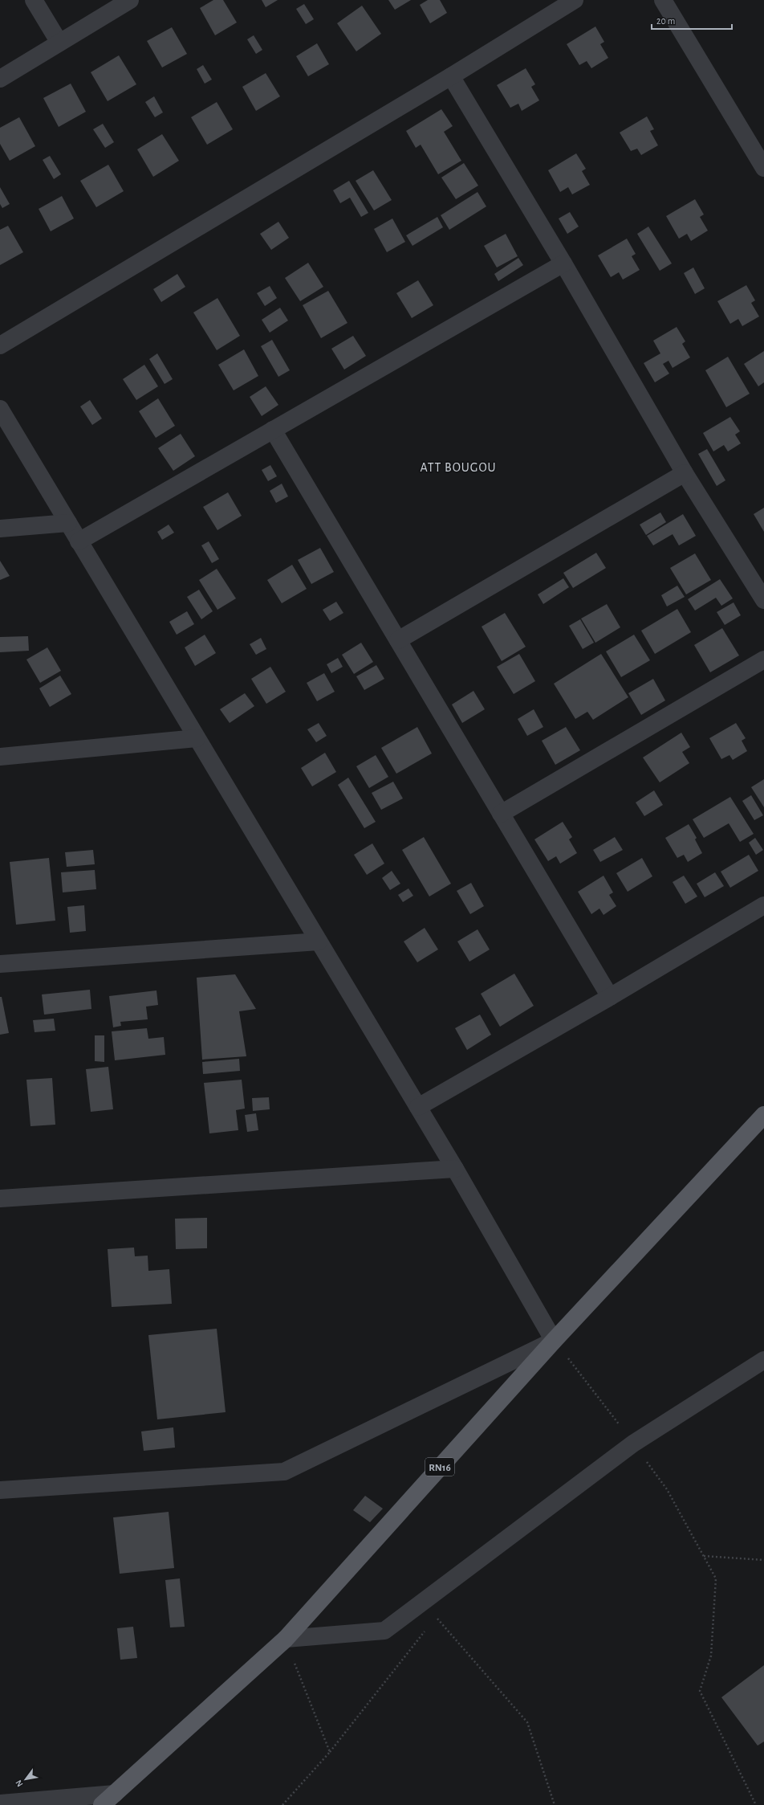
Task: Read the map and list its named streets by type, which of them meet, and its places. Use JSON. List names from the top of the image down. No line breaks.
{"streets":{"main road":["RN16"]},"districts":["ATT BOUGOU"],"scale_bar":"20 m","north":"bottom left"}
